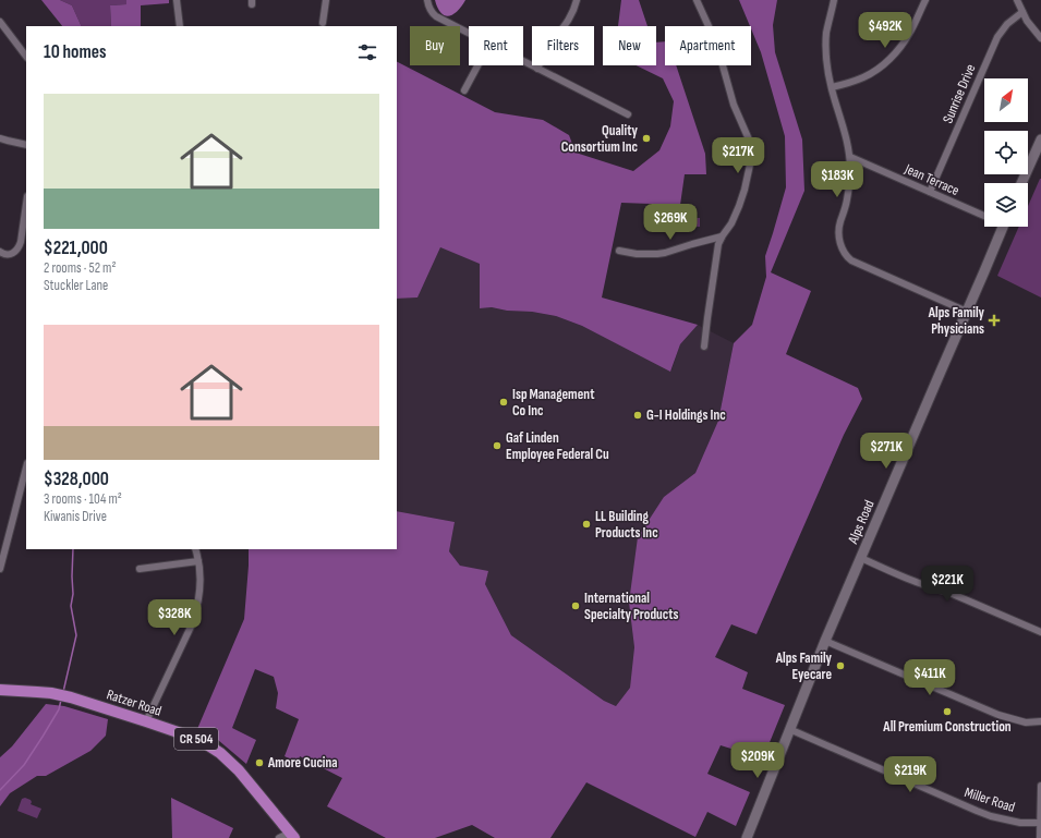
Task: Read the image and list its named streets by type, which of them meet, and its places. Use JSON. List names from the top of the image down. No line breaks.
{"streets":{"main road":["Alps Road","Ratzer Road","CR 504"],"street":["Sunrise Drive","Jean Terrace","Miller Road"]},"crossings":[["Sunrise Drive","Jean Terrace"],["Alps Road","Miller Road"]],"places":{"other":["Quality Consortium Inc","Isp Management Co Inc","G-I Holdings Inc","Gaf Linden Employee Federal Cu","LL Building Products Inc","International Specialty Products","Alps Family Eyecare","All Premium Construction","Amore Cucina"],"health":["Alps Family Physicians"]},"north":"top right","page":{"price":["$492K","$217K","$183K","$269K","$271K","$221K","$328K","$411K","$209K","$219K"],"chip":["Buy","Rent","Filters","New","Apartment"],"heading":"10 homes","list":[{"name":"$221,000","note":"2 rooms · 52 m² · Stuckler Lane"},{"name":"$328,000","note":"3 rooms · 104 m² · Kiwanis Drive"}]}}
